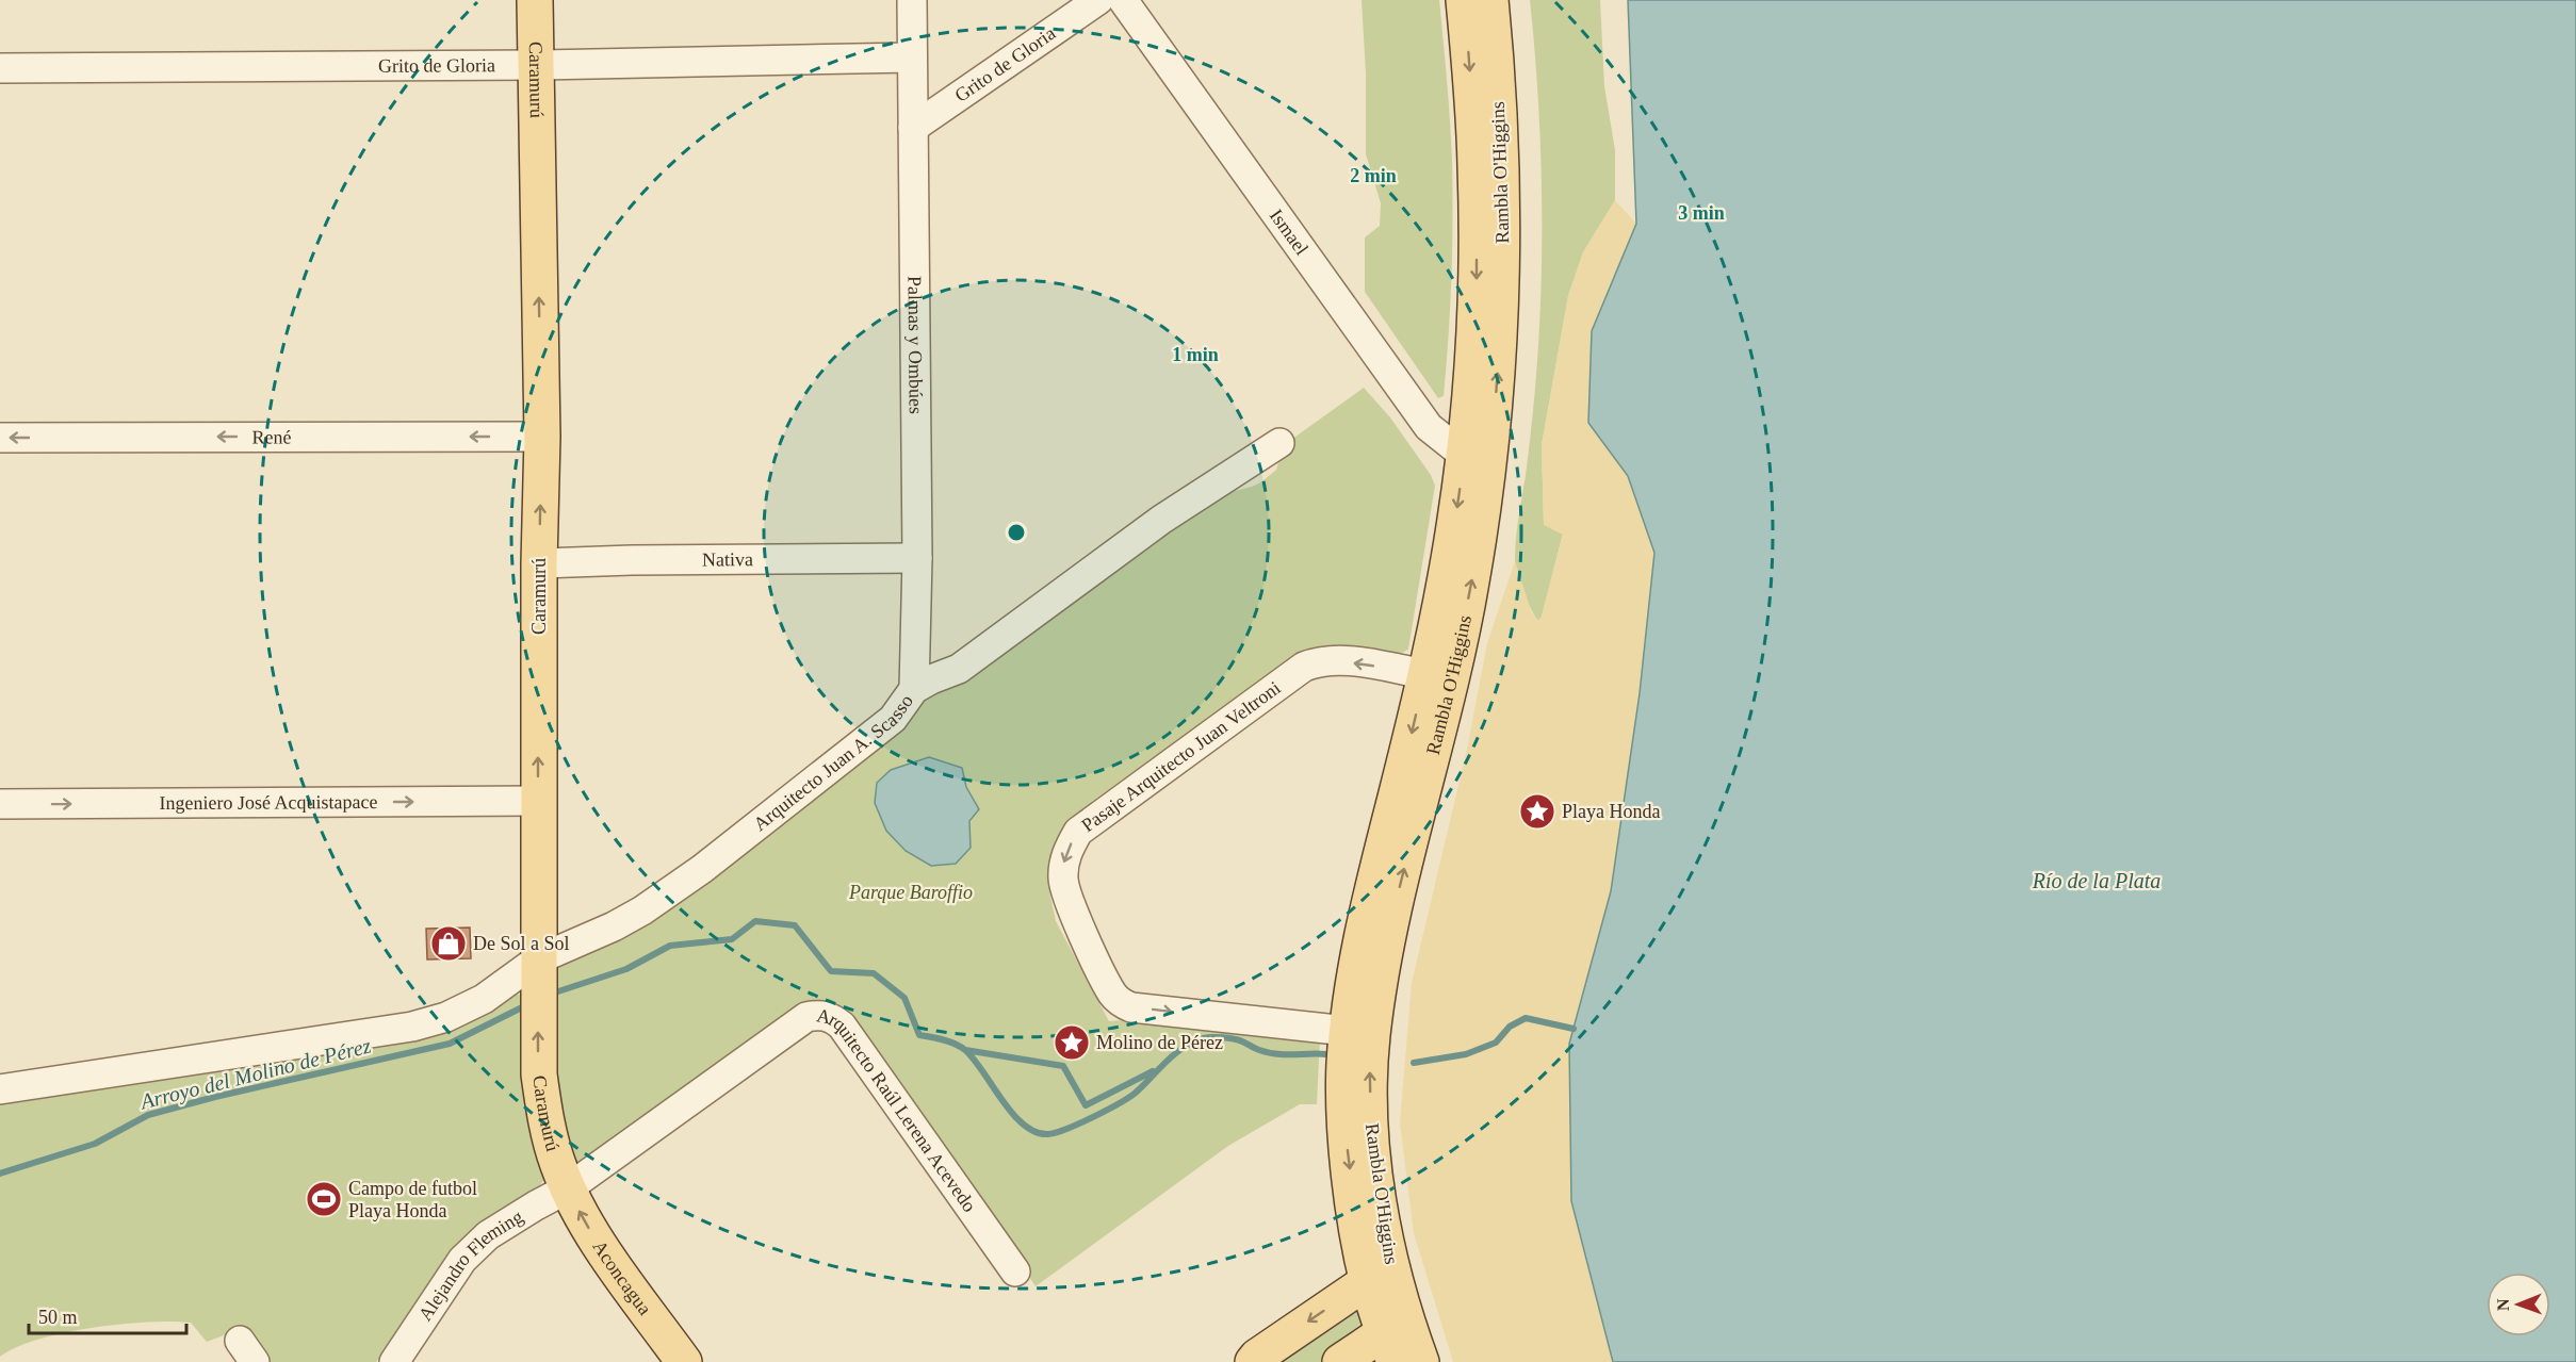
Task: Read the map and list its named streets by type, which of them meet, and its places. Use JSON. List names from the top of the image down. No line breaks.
{"streets":{"main road":["Caramurú","Rambla O'Higgins","Aconcagua"],"street":["Grito de Gloria","Ismael","Palmas y Ombúes","René","Nativa","Pasaje Arquitecto Juan Veltroni","Arquitecto Juan A. Scasso","Ingeniero José Acquistapace","Arquitecto Raúl Lerena Acevedo","Alejandro Fleming"]},"crossings":[["Grito de Gloria","Caramurú"],["Grito de Gloria","Palmas y Ombúes"],["Caramurú","René"],["Caramurú","Nativa"],["Caramurú","Arquitecto Juan A. Scasso"],["Caramurú","Ingeniero José Acquistapace"],["Caramurú","Arquitecto Raúl Lerena Acevedo"],["Caramurú","Alejandro Fleming"],["Caramurú","Aconcagua"],["Rambla O'Higgins","Ismael"],["Rambla O'Higgins","Pasaje Arquitecto Juan Veltroni"],["Palmas y Ombúes","Nativa"],["Palmas y Ombúes","Arquitecto Juan A. Scasso"],["Arquitecto Raúl Lerena Acevedo","Alejandro Fleming"],["Arquitecto Raúl Lerena Acevedo","Aconcagua"],["Alejandro Fleming","Aconcagua"]],"one_way":["Caramurú","René","Ingeniero José Acquistapace","Aconcagua"],"water":["Río de la Plata","Arroyo del Molino de Pérez"],"parks":["Parque Baroffio"],"places":{"place":["Playa Honda","Molino de Pérez"],"shop":["De Sol a Sol"],"sports":["Campo de futbol Playa Honda"]},"scale_bar":"50 m","north":"left","rings":["2 min","3 min","1 min"]}
